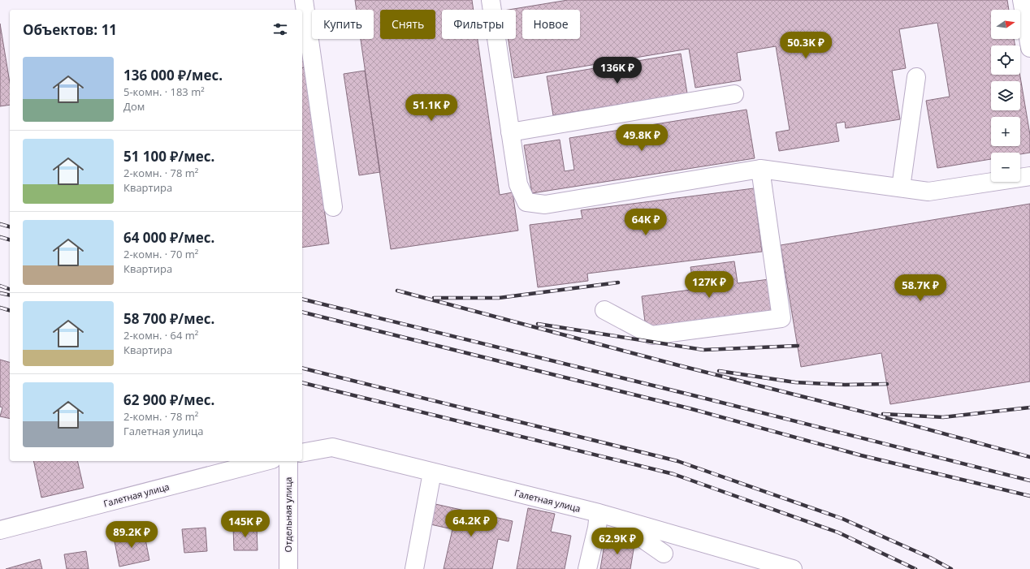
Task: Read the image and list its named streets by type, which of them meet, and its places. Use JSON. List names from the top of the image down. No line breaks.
{"streets":{"street":["Галетная улица","Отдельная улица"]},"north":"right","page":{"map_buttons":["+","−"],"chip":["Купить","Снять","Фильтры","Новое"],"heading":"Объектов: 11","price":["50.3K ₽","136K ₽","51.1K ₽","49.8K ₽","64K ₽","127K ₽","58.7K ₽","64.2K ₽","145K ₽","89.2K ₽","62.9K ₽"],"list":[{"name":"136 000 ₽/мес.","note":"5-комн. · 183 m² · Дом"},{"name":"51 100 ₽/мес.","note":"2-комн. · 78 m² · Квартира"},{"name":"64 000 ₽/мес.","note":"2-комн. · 70 m² · Квартира"},{"name":"58 700 ₽/мес.","note":"2-комн. · 64 m² · Квартира"},{"name":"62 900 ₽/мес.","note":"2-комн. · 78 m² · Галетная улица"}]}}
